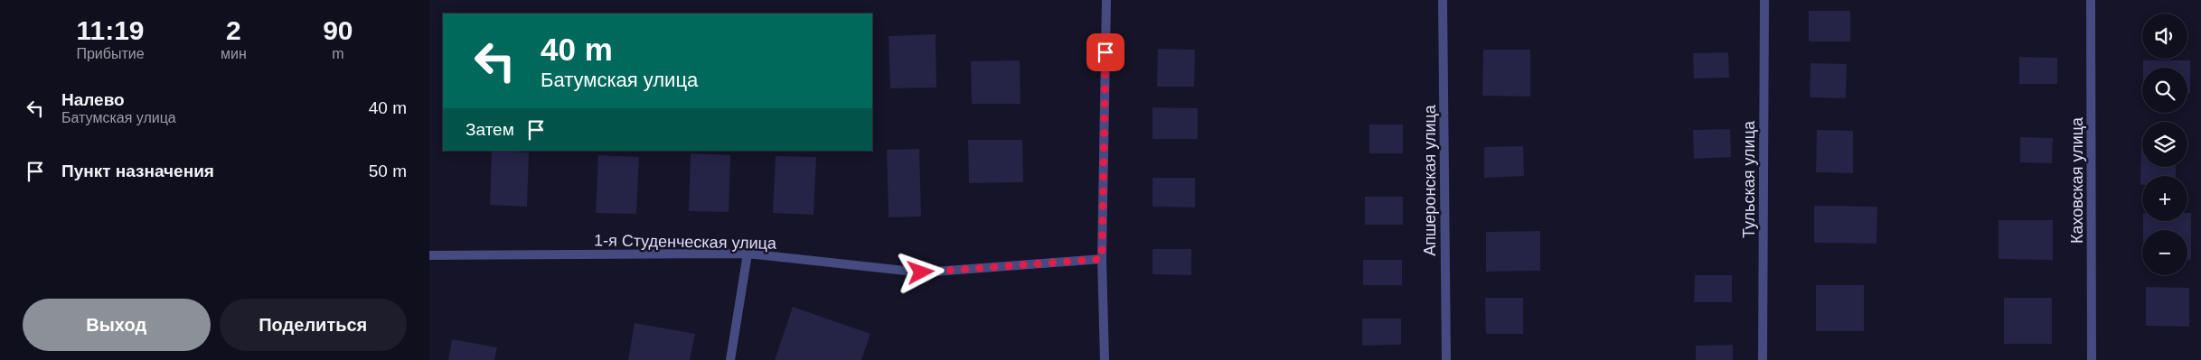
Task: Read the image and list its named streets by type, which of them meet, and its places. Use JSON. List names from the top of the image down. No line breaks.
{"streets":{"street":["Тульская улица","Апшеронская улица","Каховская улица","1-я Студенческая улица"]},"page":{"eta":["11:19","Прибытие","2","мин","90","m"],"map_buttons":["+","−"],"turn":["40 m","Батумская улица"],"list":[{"name":"Налево","note":"Батумская улица","value":"40 m"},{"name":"Пункт назначения","value":"50 m"}],"then":"Затем","buttons":["Выход","Поделиться"]}}
